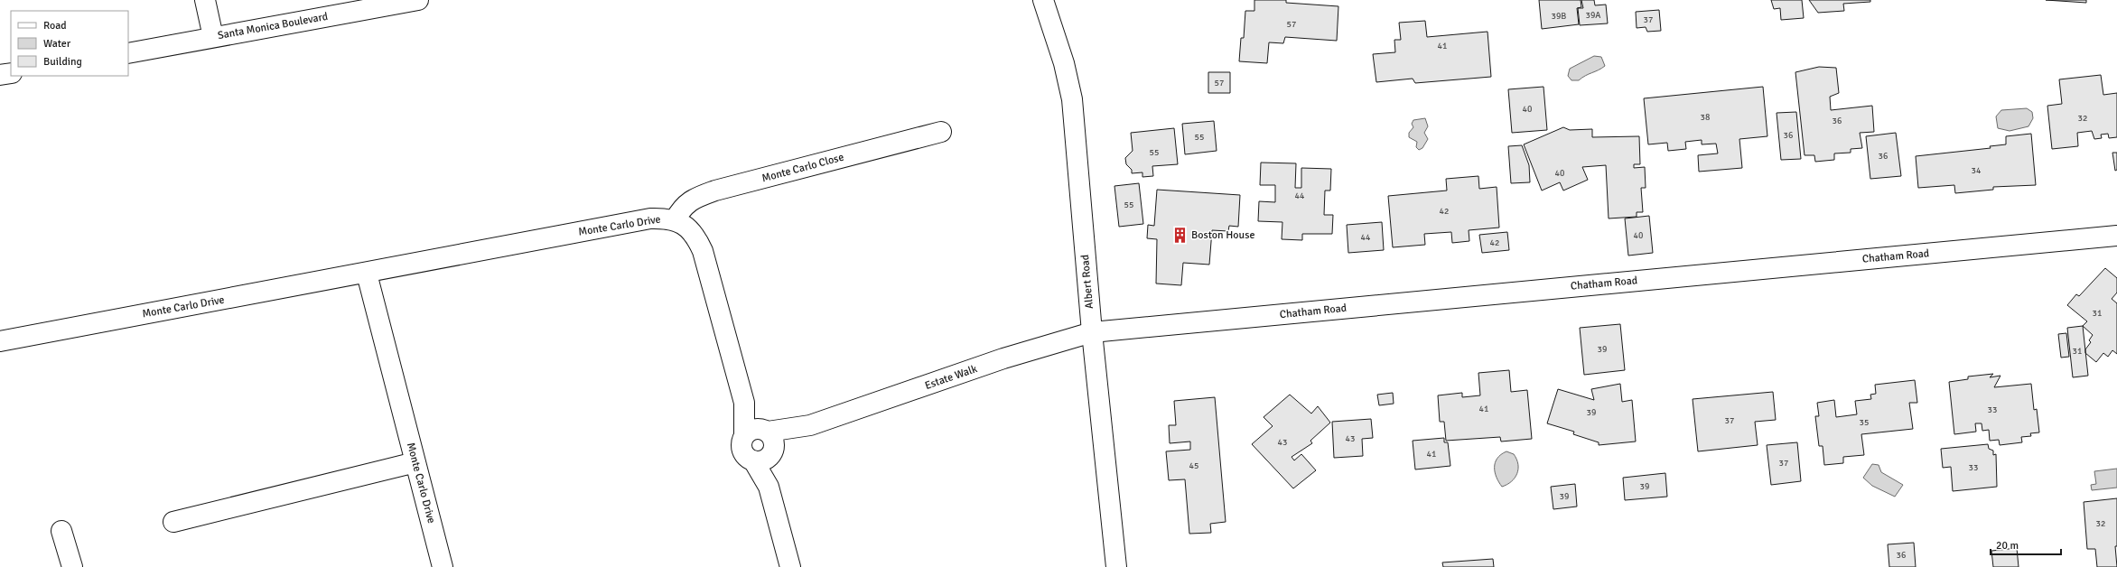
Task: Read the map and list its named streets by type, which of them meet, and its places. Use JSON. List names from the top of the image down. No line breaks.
{"streets":{"street":["Santa Monica Boulevard","Monte Carlo Close","Monte Carlo Drive","Chatham Road","Albert Road","Estate Walk"]},"crossings":[["Monte Carlo Close","Monte Carlo Drive"],["Monte Carlo Drive","Estate Walk"],["Chatham Road","Albert Road"],["Chatham Road","Estate Walk"],["Albert Road","Estate Walk"]],"places":{"building":["Boston House"]},"house_numbers":["39A","39B","37","57","41","57","40","38","32","36","36","55","55","36","34","40","44","55","42","40","44","42","31","39","31","41","33","39","37","35","43","43","41","37","45","33","39","39","32","36"],"legend":["Road","Water","Building"],"scale_bar":"20 m"}
